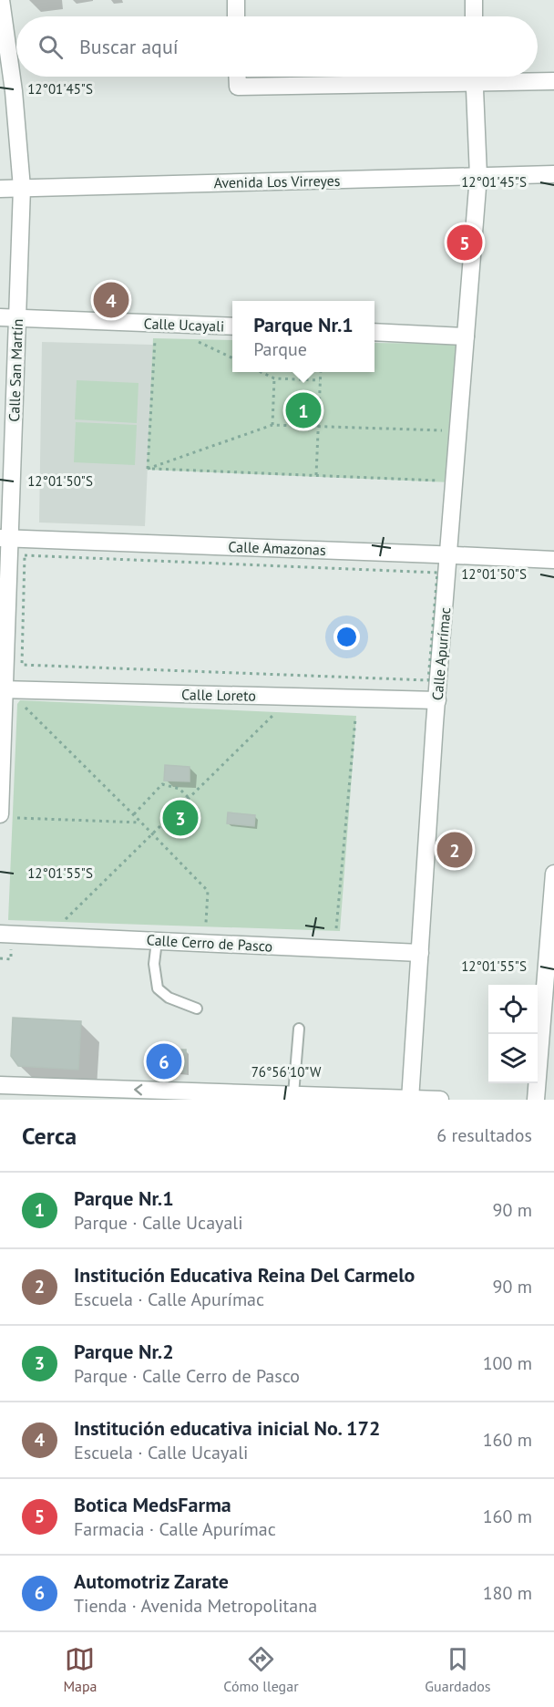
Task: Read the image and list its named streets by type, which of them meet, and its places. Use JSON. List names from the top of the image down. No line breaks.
{"streets":{"street":["Avenida Los Virreyes","Calle Ucayali","Calle San Martín","Calle Amazonas","Calle Apurímac","Calle Loreto","Calle Cerro de Pasco"]},"crossings":[["Avenida Los Virreyes","Calle San Martín"],["Avenida Los Virreyes","Calle Apurímac"],["Calle Ucayali","Calle San Martín"],["Calle San Martín","Calle Amazonas"],["Calle San Martín","Calle Loreto"],["Calle Amazonas","Calle Apurímac"],["Calle Apurímac","Calle Loreto"],["Calle Apurímac","Calle Cerro de Pasco"]],"page":{"search":"Buscar aquí","pins":["5","4","1","3","2","6"],"popup":["Parque Nr.1","Parque"],"heading":["Cerca","6 resultados"],"list":[{"mark":"1","name":"Parque Nr.1","note":"Parque · Calle Ucayali","value":"90 m"},{"mark":"2","name":"Institución Educativa Reina Del Carmelo","note":"Escuela · Calle Apurímac","value":"90 m"},{"mark":"3","name":"Parque Nr.2","note":"Parque · Calle Cerro de Pasco","value":"100 m"},{"mark":"4","name":"Institución educativa inicial No. 172","note":"Escuela · Calle Ucayali","value":"160 m"},{"mark":"5","name":"Botica MedsFarma","note":"Farmacia · Calle Apurímac","value":"160 m"},{"mark":"6","name":"Automotriz Zarate","note":"Tienda · Avenida Metropolitana","value":"180 m"}],"nav":["Mapa","Cómo llegar","Guardados"]},"coordinates":["12°01'45\"S","12°01'50\"S","12°01'55\"S","76°56'10\"W"]}
